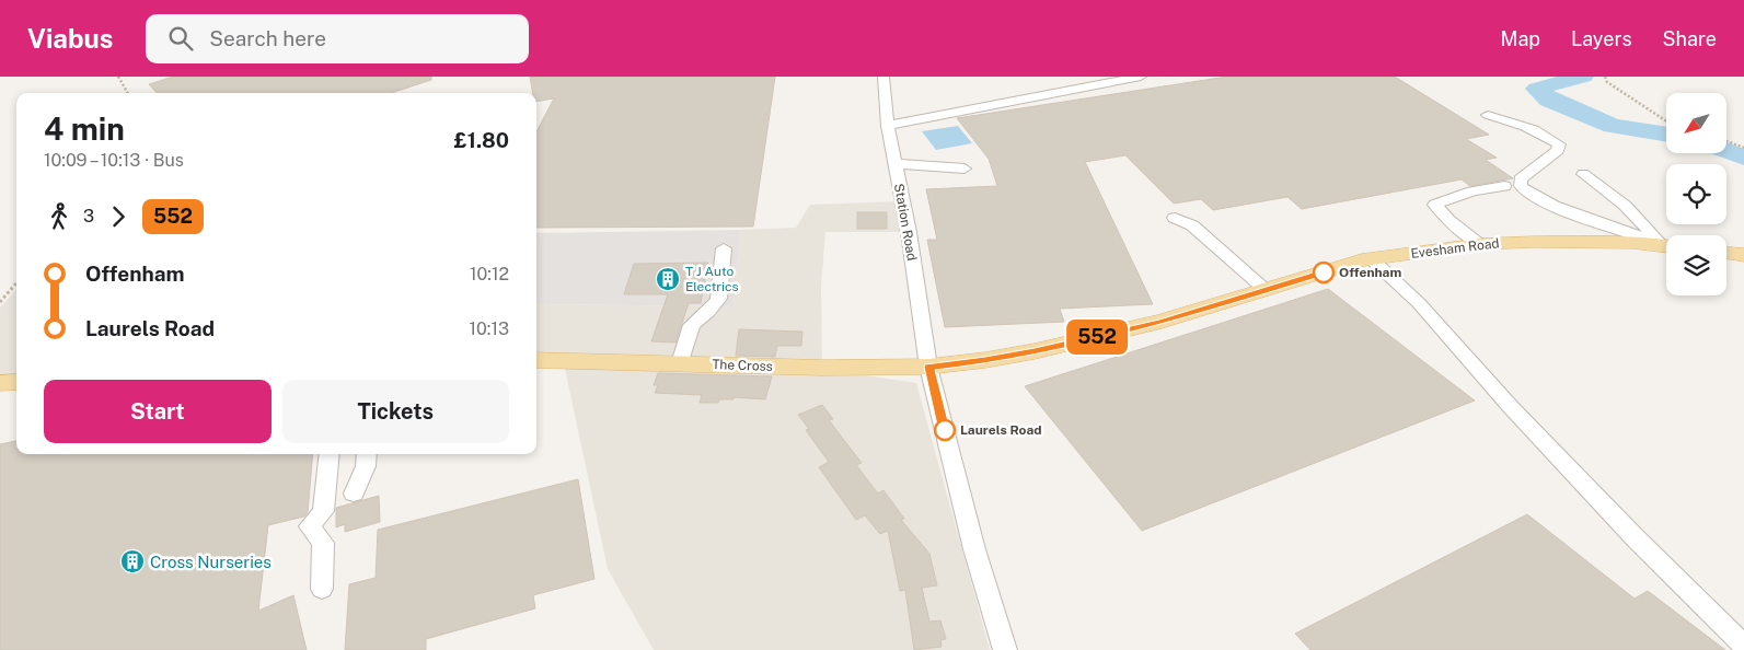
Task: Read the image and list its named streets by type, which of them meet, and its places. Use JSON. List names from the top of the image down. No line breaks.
{"streets":{"main road":["Evesham Road","The Cross"],"street":["Station Road"]},"crossings":[["Station Road","Evesham Road"],["Station Road","The Cross"],["Evesham Road","The Cross"]],"places":{"other":["Offenham","Laurels Road"],"building":["T J Auto Electrics","Cross Nurseries"]},"lines":["bus line 552"],"north":"bottom left","page":{"header":"Viabus","search":"Search here","nav":["Map","Layers","Share"],"on_map":"552","heading":["4 min","10:09 – 10:13 · Bus","£1.80"],"legs":["3","552"],"list":[{"name":"Offenham","value":"10:12"},{"name":"Laurels Road","value":"10:13"}],"buttons":["Start","Tickets"]}}
